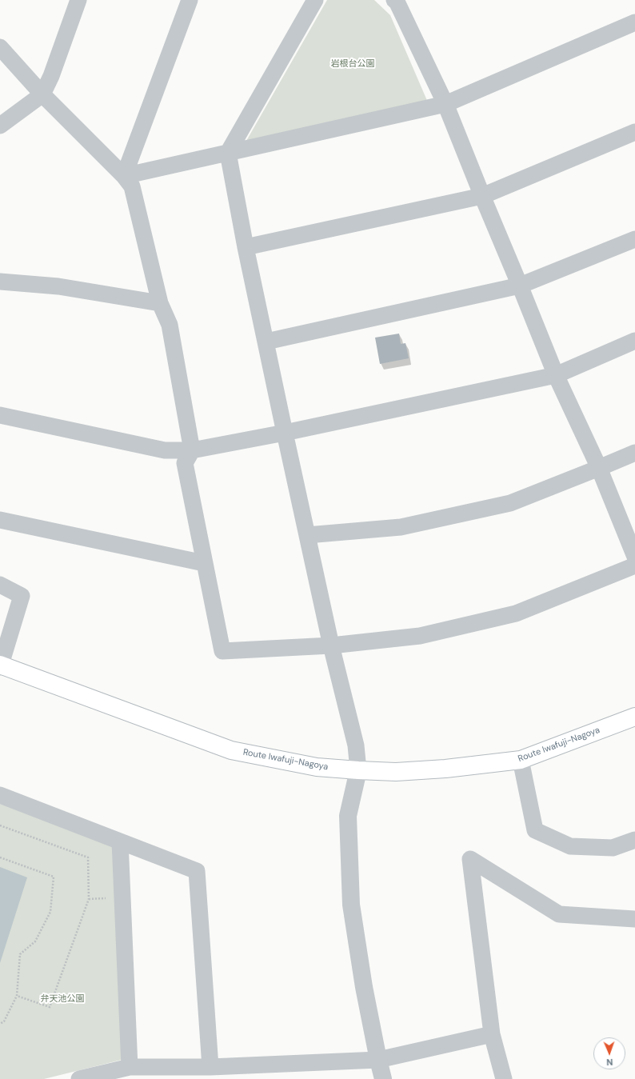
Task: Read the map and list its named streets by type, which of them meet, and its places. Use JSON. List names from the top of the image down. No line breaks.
{"streets":{"main road":["Route Iwafuji-Nagoya"]},"parks":["岩根台公園","弁天池公園"],"north":"bottom"}
